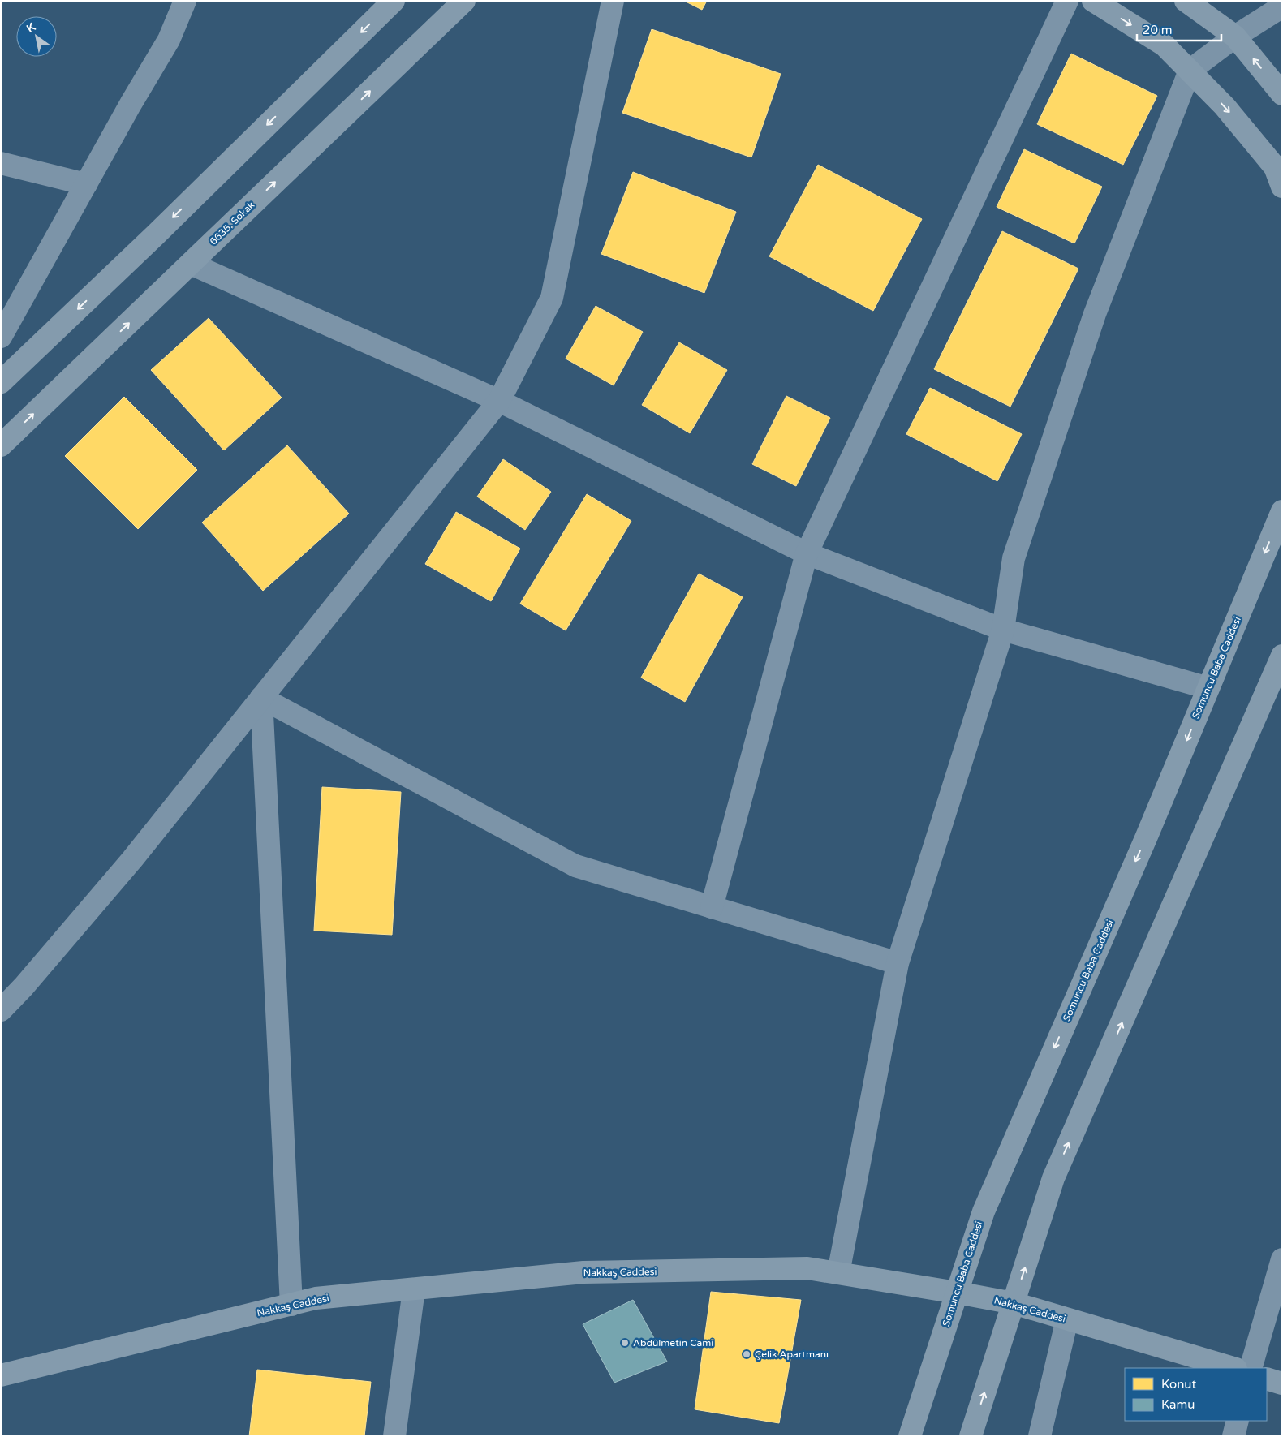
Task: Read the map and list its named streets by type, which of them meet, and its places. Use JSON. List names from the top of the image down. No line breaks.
{"streets":{"main road":["6635. Sokak","Somuncu Baba Caddesi","Nakkaş Caddesi"]},"crossings":[["Somuncu Baba Caddesi","Nakkaş Caddesi"]],"places":["Abdülmetin Cami","Çelik Apartmanı"],"legend":["Konut","Kamu"],"scale_bar":"20 m","north":"top left"}
